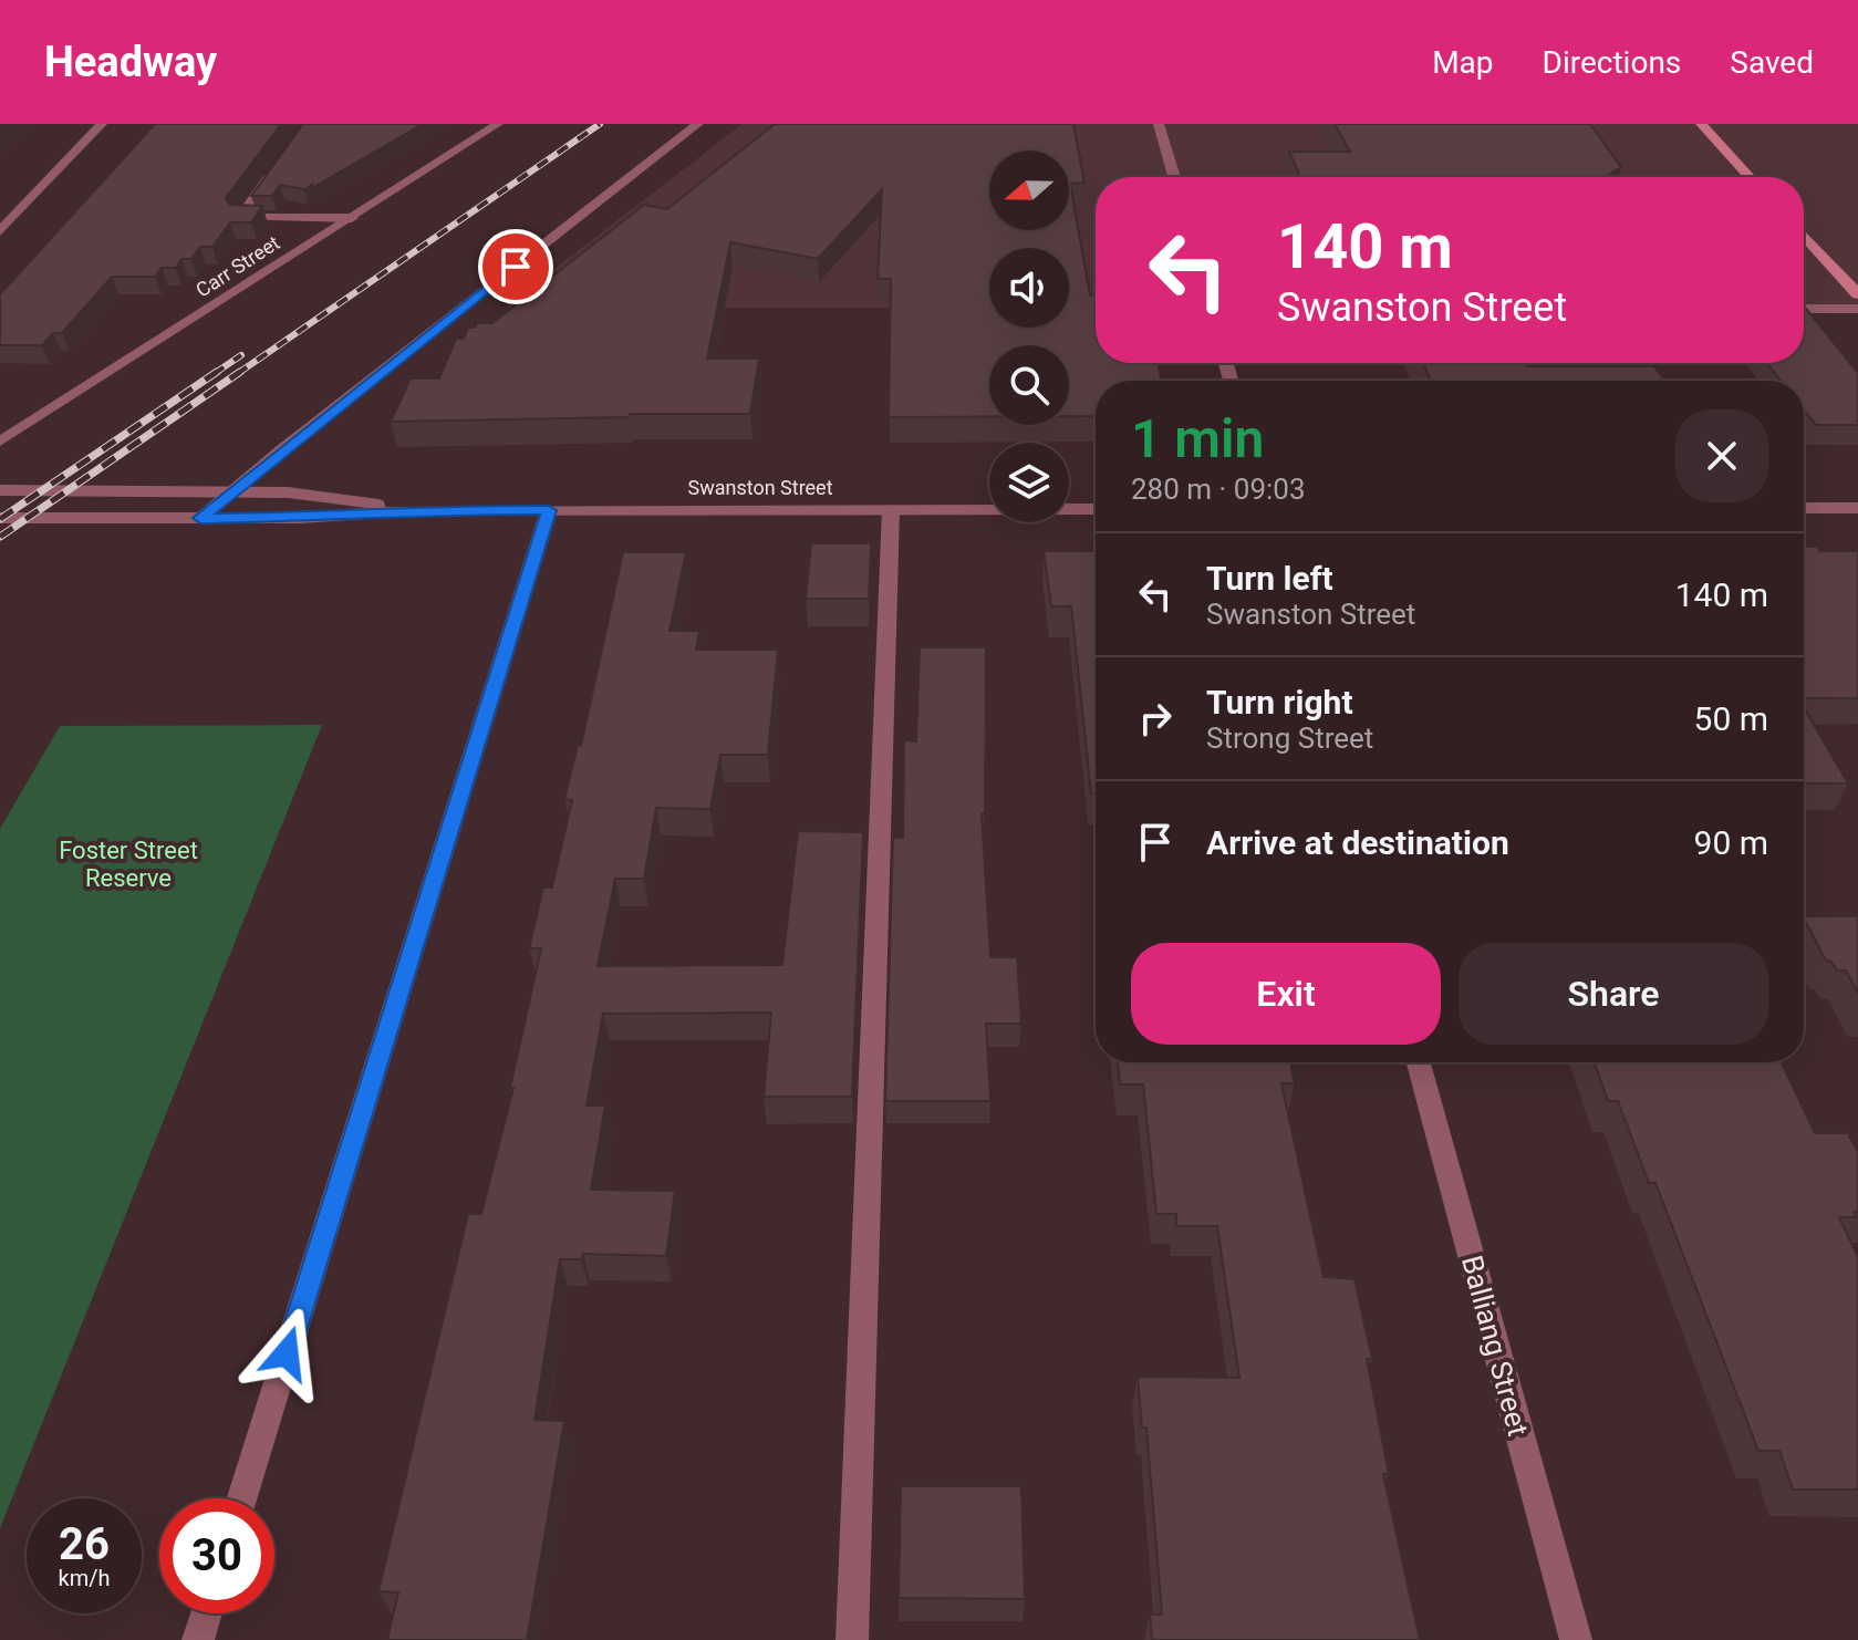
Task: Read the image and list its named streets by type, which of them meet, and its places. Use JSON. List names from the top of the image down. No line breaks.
{"streets":{"street":["Carr Street","Swanston Street","Balliang Street"]},"parks":["Foster Street Reserve"],"north":"left","page":{"header":"Headway","nav":["Map","Directions","Saved"],"turn":["140 m","Swanston Street"],"heading":["1 min","280 m · 09:03"],"list":[{"name":"Turn left","note":"Swanston Street","value":"140 m"},{"name":"Turn right","note":"Strong Street","value":"50 m"},{"name":"Arrive at destination","value":"90 m"}],"buttons":["Exit","Share"],"speed":"26 km/h","limit":"30"}}
